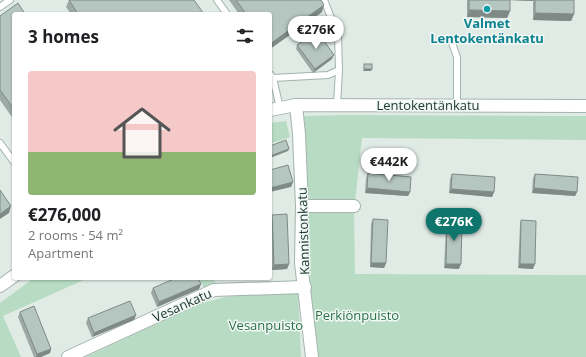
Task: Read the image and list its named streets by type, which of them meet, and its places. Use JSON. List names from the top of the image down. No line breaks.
{"streets":{"street":["Lentokentänkatu","Kannistonkatu","Vesankatu"]},"crossings":[["Lentokentänkatu","Kannistonkatu"],["Kannistonkatu","Vesankatu"]],"parks":["Perkiönpuisto","Vesanpuisto"],"places":["Valmet Lentokentänkatu"],"page":{"heading":"3 homes","price":["€276K","€442K","€276K"],"list":[{"name":"€276,000","note":"2 rooms · 54 m² · Apartment"}]}}
